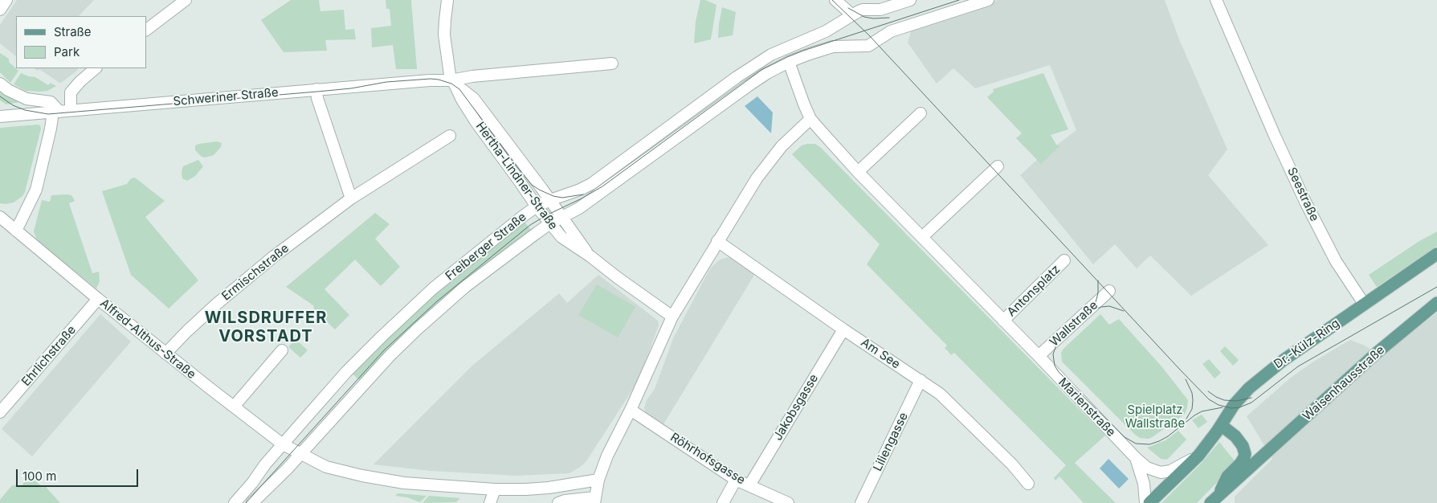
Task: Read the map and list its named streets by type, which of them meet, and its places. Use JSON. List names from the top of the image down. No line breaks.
{"streets":{"main road":["Dr.-Külz-Ring","Waisenhausstraße"],"street":["Schweriner Straße","Hertha-Lindner-Straße","Seestraße","Freiberger Straße","Ermischstraße","Antonsplatz","Wallstraße","Alfred-Althus-Straße","Am See","Ehrlichstraße","Jakobsgasse","Marienstraße","Liliengasse","Röhrhofsgasse"]},"crossings":[["Schweriner Straße","Hertha-Lindner-Straße"],["Hertha-Lindner-Straße","Freiberger Straße"],["Seestraße","Dr.-Külz-Ring"],["Freiberger Straße","Alfred-Althus-Straße"],["Freiberger Straße","Marienstraße"],["Ermischstraße","Alfred-Althus-Straße"],["Antonsplatz","Marienstraße"],["Wallstraße","Marienstraße"],["Alfred-Althus-Straße","Ehrlichstraße"],["Dr.-Külz-Ring","Marienstraße"],["Am See","Jakobsgasse"],["Am See","Liliengasse"],["Jakobsgasse","Röhrhofsgasse"]],"districts":["WILSDRUFFER VORSTADT"],"parks":["Spielplatz Wallstraße"],"legend":["Straße","Park"],"scale_bar":"100 m"}
